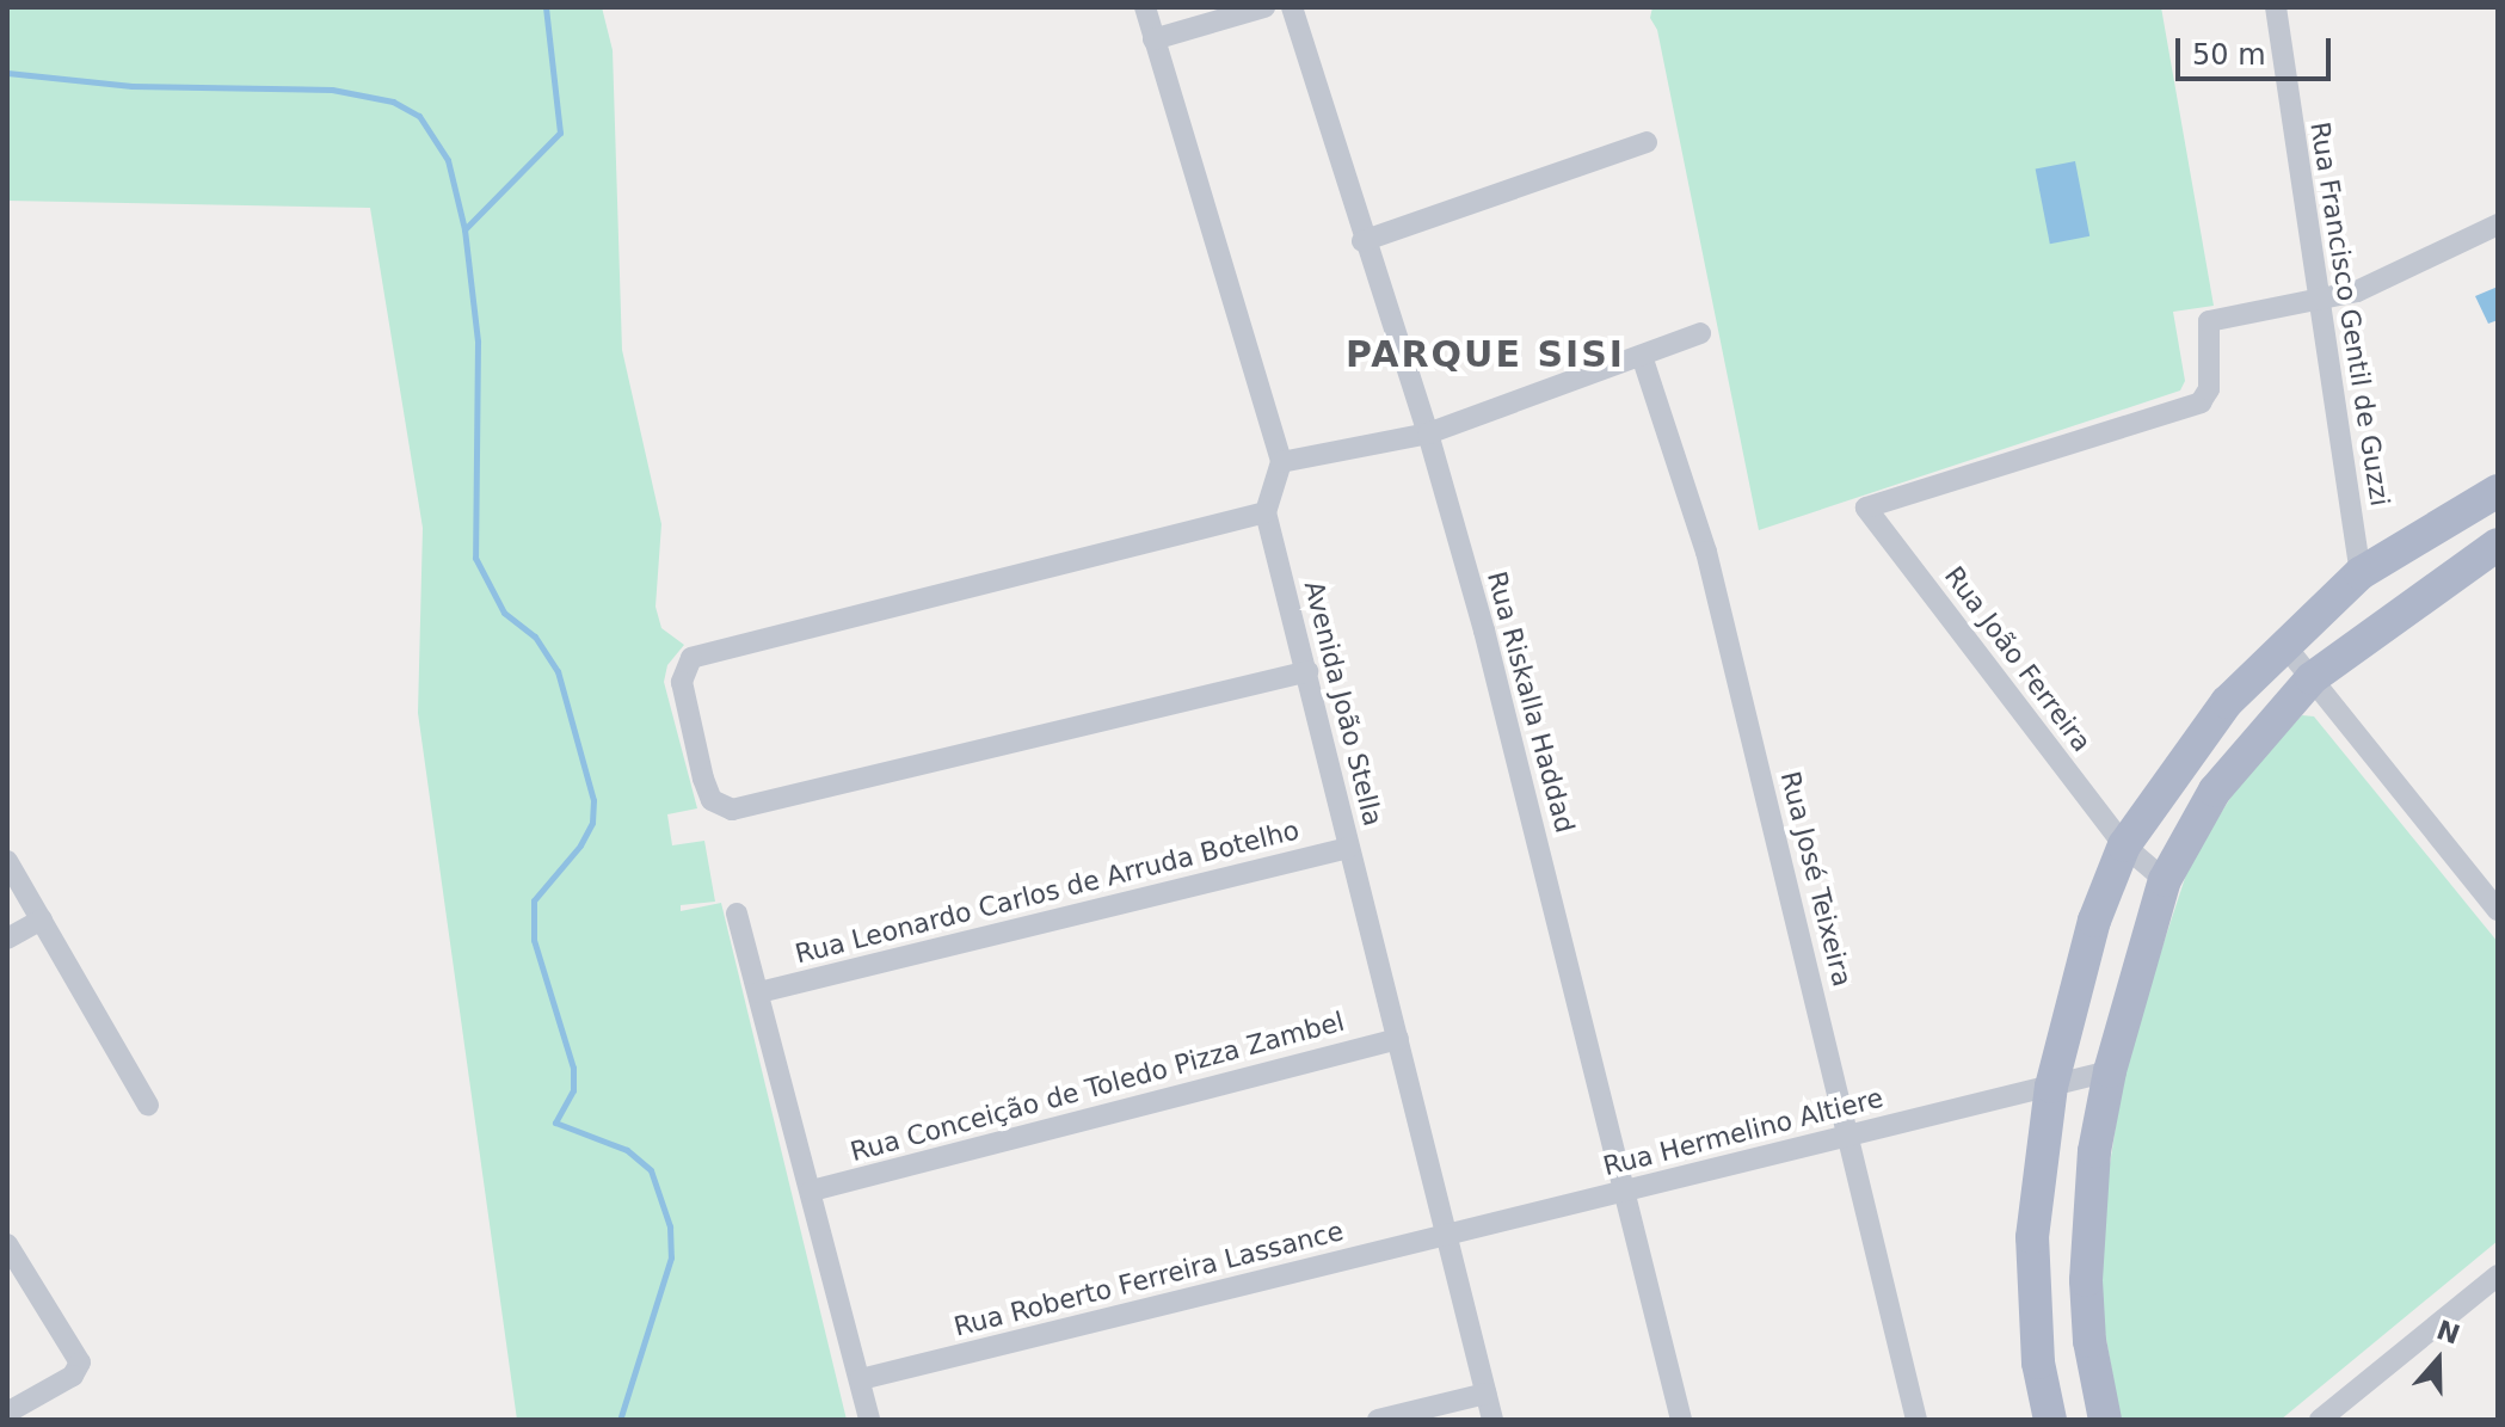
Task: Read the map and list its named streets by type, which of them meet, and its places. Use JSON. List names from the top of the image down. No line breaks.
{"streets":{"street":["Rua Francisco Gentil de Guzzi","Rua João Ferreira","Rua Riskalla Haddad","Avenida João Stella","Rua José Teixeira","Rua Leonardo Carlos de Arruda Botelho","Rua Conceição de Toledo Pizza Zambel","Rua Hermelino Altiere","Rua Roberto Ferreira Lassance"]},"crossings":[["Rua Francisco Gentil de Guzzi","Rua João Ferreira"],["Rua Riskalla Haddad","Rua Hermelino Altiere"],["Avenida João Stella","Rua Leonardo Carlos de Arruda Botelho"],["Avenida João Stella","Rua Conceição de Toledo Pizza Zambel"],["Avenida João Stella","Rua Hermelino Altiere"],["Avenida João Stella","Rua Roberto Ferreira Lassance"],["Rua José Teixeira","Rua Hermelino Altiere"],["Rua Hermelino Altiere","Rua Roberto Ferreira Lassance"]],"districts":["PARQUE SISI"],"scale_bar":"50 m","north":"top"}
